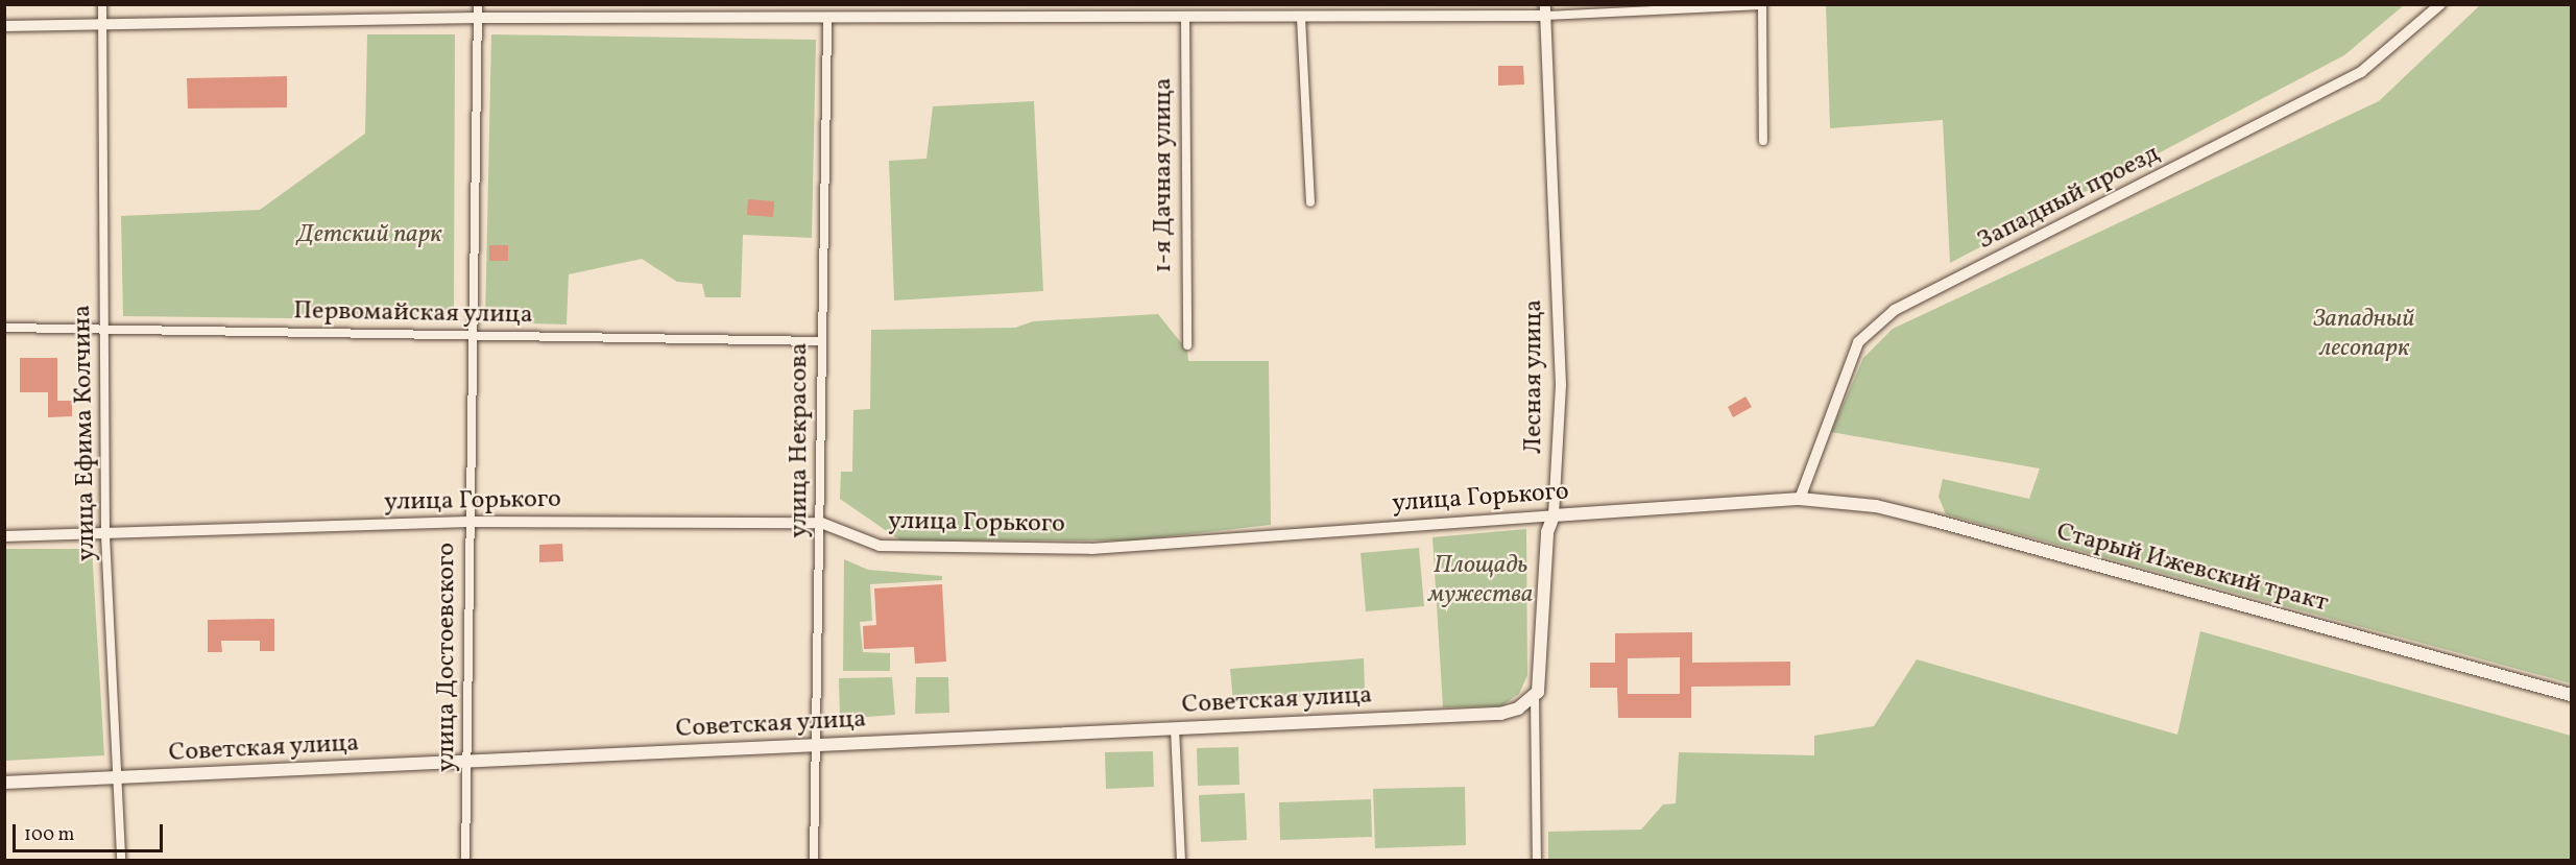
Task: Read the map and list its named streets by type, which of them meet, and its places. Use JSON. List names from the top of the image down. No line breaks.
{"streets":{"main road":["Лесная улица","улица Горького","Старый Ижевский тракт","Советская улица"],"street":["1-я Дачная улица","Западный проезд","Первомайская улица","улица Ефима Колчина","улица Некрасова","улица Достоевского"]},"crossings":[["Западный проезд","улица Горького"],["Западный проезд","Старый Ижевский тракт"],["Первомайская улица","улица Ефима Колчина"],["Первомайская улица","улица Некрасова"],["Первомайская улица","улица Достоевского"],["Лесная улица","улица Горького"],["Лесная улица","Советская улица"],["улица Ефима Колчина","улица Горького"],["улица Ефима Колчина","Советская улица"],["улица Некрасова","улица Горького"],["улица Некрасова","Советская улица"],["улица Горького","Старый Ижевский тракт"],["улица Горького","улица Достоевского"],["улица Достоевского","Советская улица"]],"parks":["Детский парк","Западный лесопарк","Площадь мужества"],"scale_bar":"100 m"}
